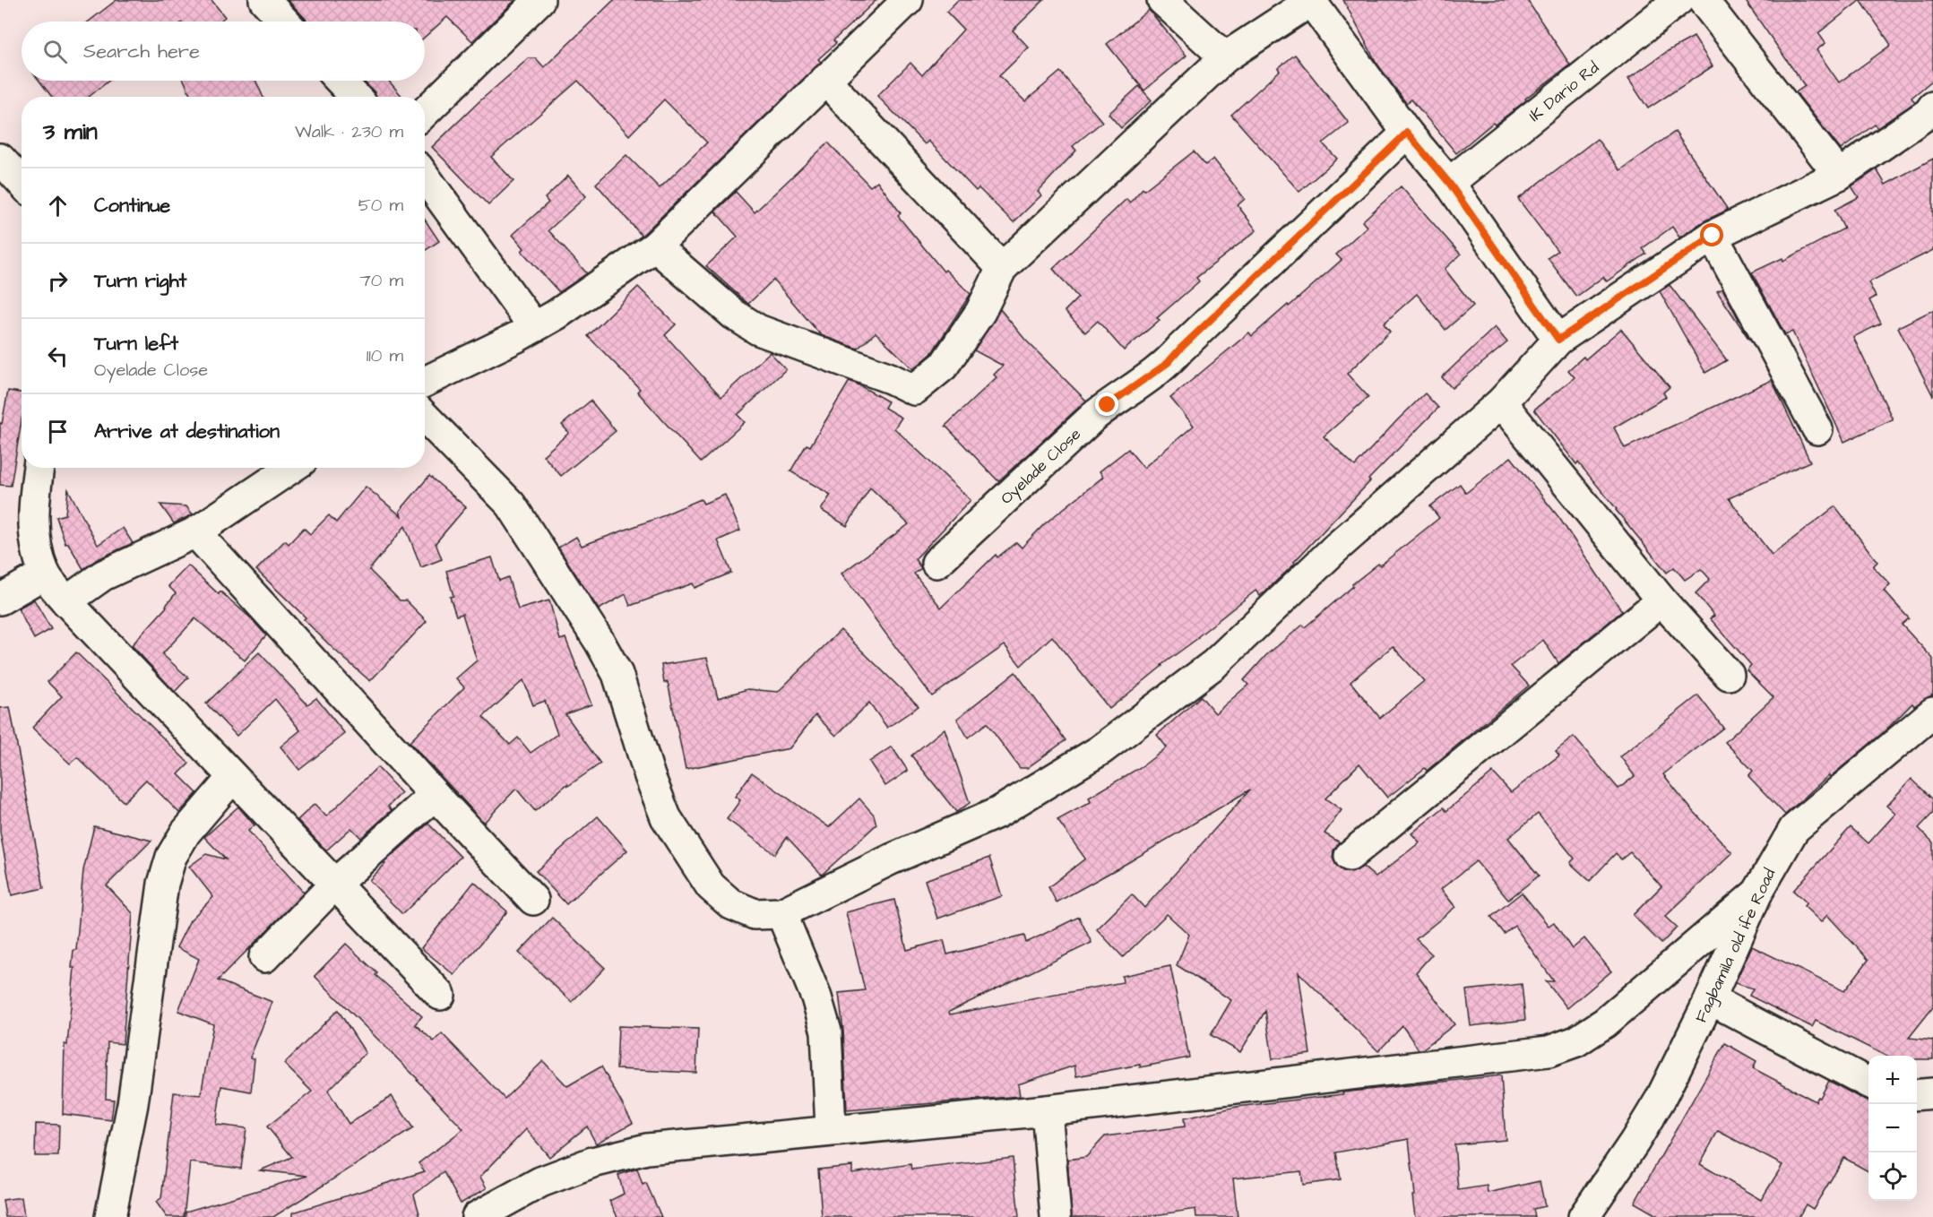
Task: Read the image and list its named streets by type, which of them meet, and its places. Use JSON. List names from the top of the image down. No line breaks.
{"streets":{"street":["IK Dario Rd","Oyelade Close","Fagbamila old ife Road"]},"page":{"search":"Search here","heading":["3 min","Walk · 230 m"],"list":[["Continue","50 m"],["Turn right","70 m"],["Turn left","Oyelade Close","110 m"],"Arrive at destination"],"map_buttons":["+","−"]}}
